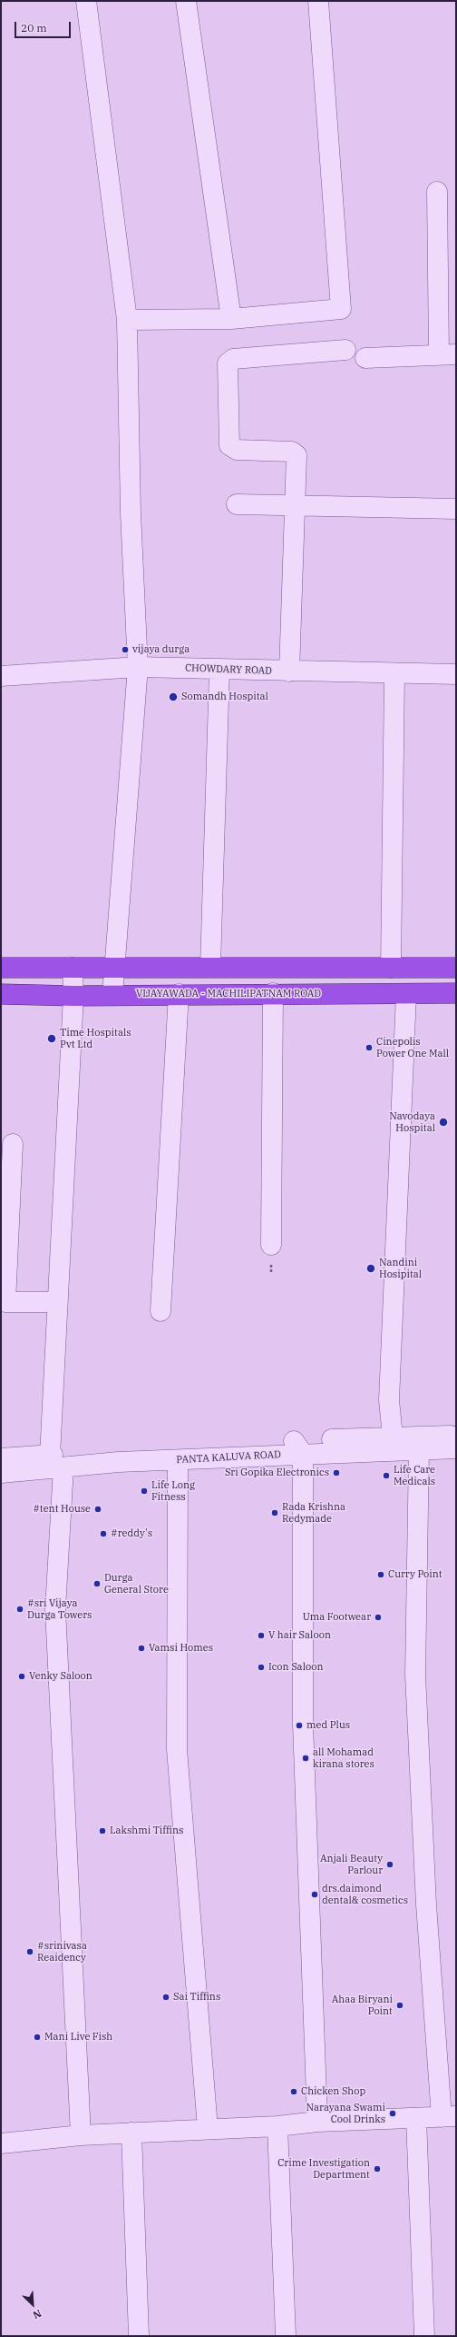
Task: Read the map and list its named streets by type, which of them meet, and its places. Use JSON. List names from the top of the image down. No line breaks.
{"streets":{"highway":["VIJAYAWADA - MACHILIPATNAM ROAD"],"street":["CHOWDARY ROAD","PANTA KALUVA ROAD"]},"places":["vijaya durga","Somandh Hospital","Time Hospitals Pvt Ltd","Cinepolis Power One Mall","Navodaya Hospital","Nandini Hosipital","Sri Gopika Electronics","Life Care Medicals","Life Long Fitness","#tent House","Rada Krishna Redymade","#reddy's","Curry Point","Durga General Store","#sri Vijaya Durga Towers","Uma Footwear","V hair Saloon","Vamsi Homes","Icon Saloon","Venky Saloon","med Plus","all Mohamad kirana stores","Lakshmi Tiffins","Anjali Beauty Parlour","drs.daimond dental& cosmetics","#srinivasa Reaidency","Sai Tiffins","Ahaa Biryani Point","Mani Live Fish","Chicken Shop","Narayana Swami Cool Drinks","Crime Investigation Department"],"scale_bar":"20 m","north":"bottom right"}
